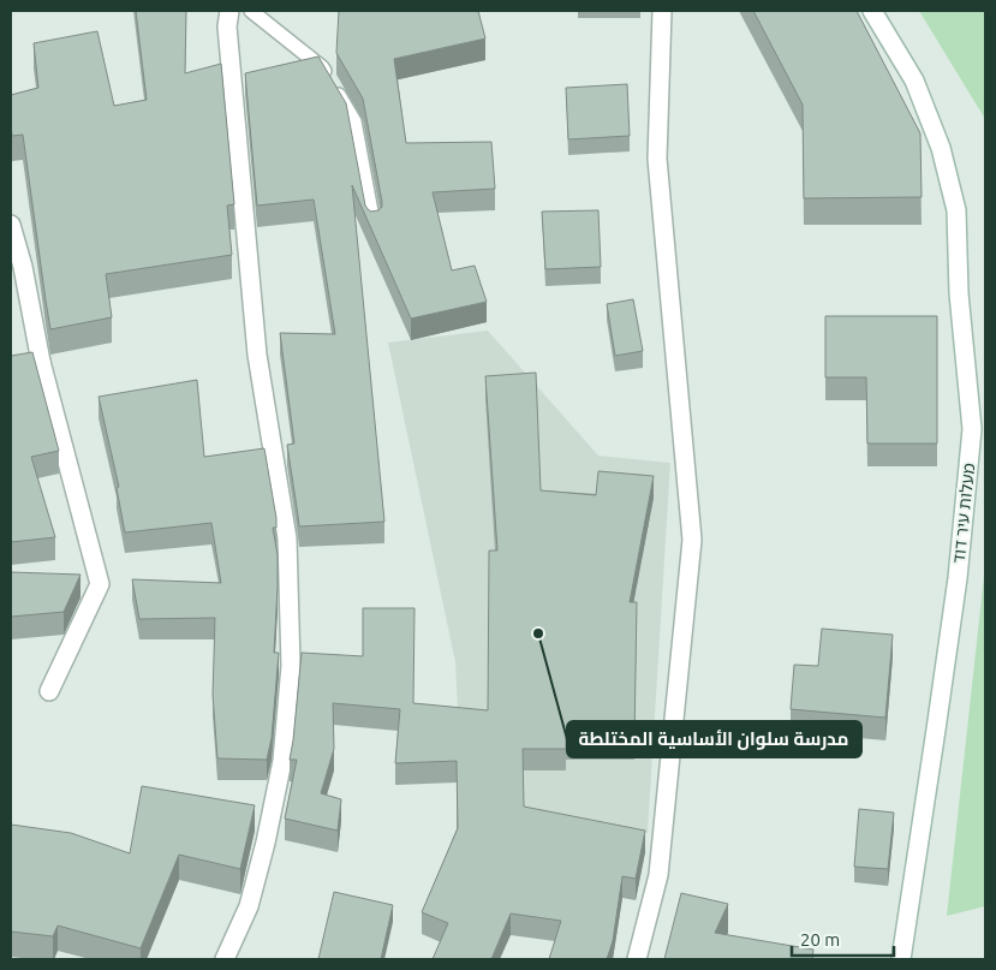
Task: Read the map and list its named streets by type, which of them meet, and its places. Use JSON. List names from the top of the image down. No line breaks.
{"streets":{"street":["מעלות עיר דוד"]},"places":["مدرسة سلوان الأساسية المختلطة"],"scale_bar":"20 m"}
